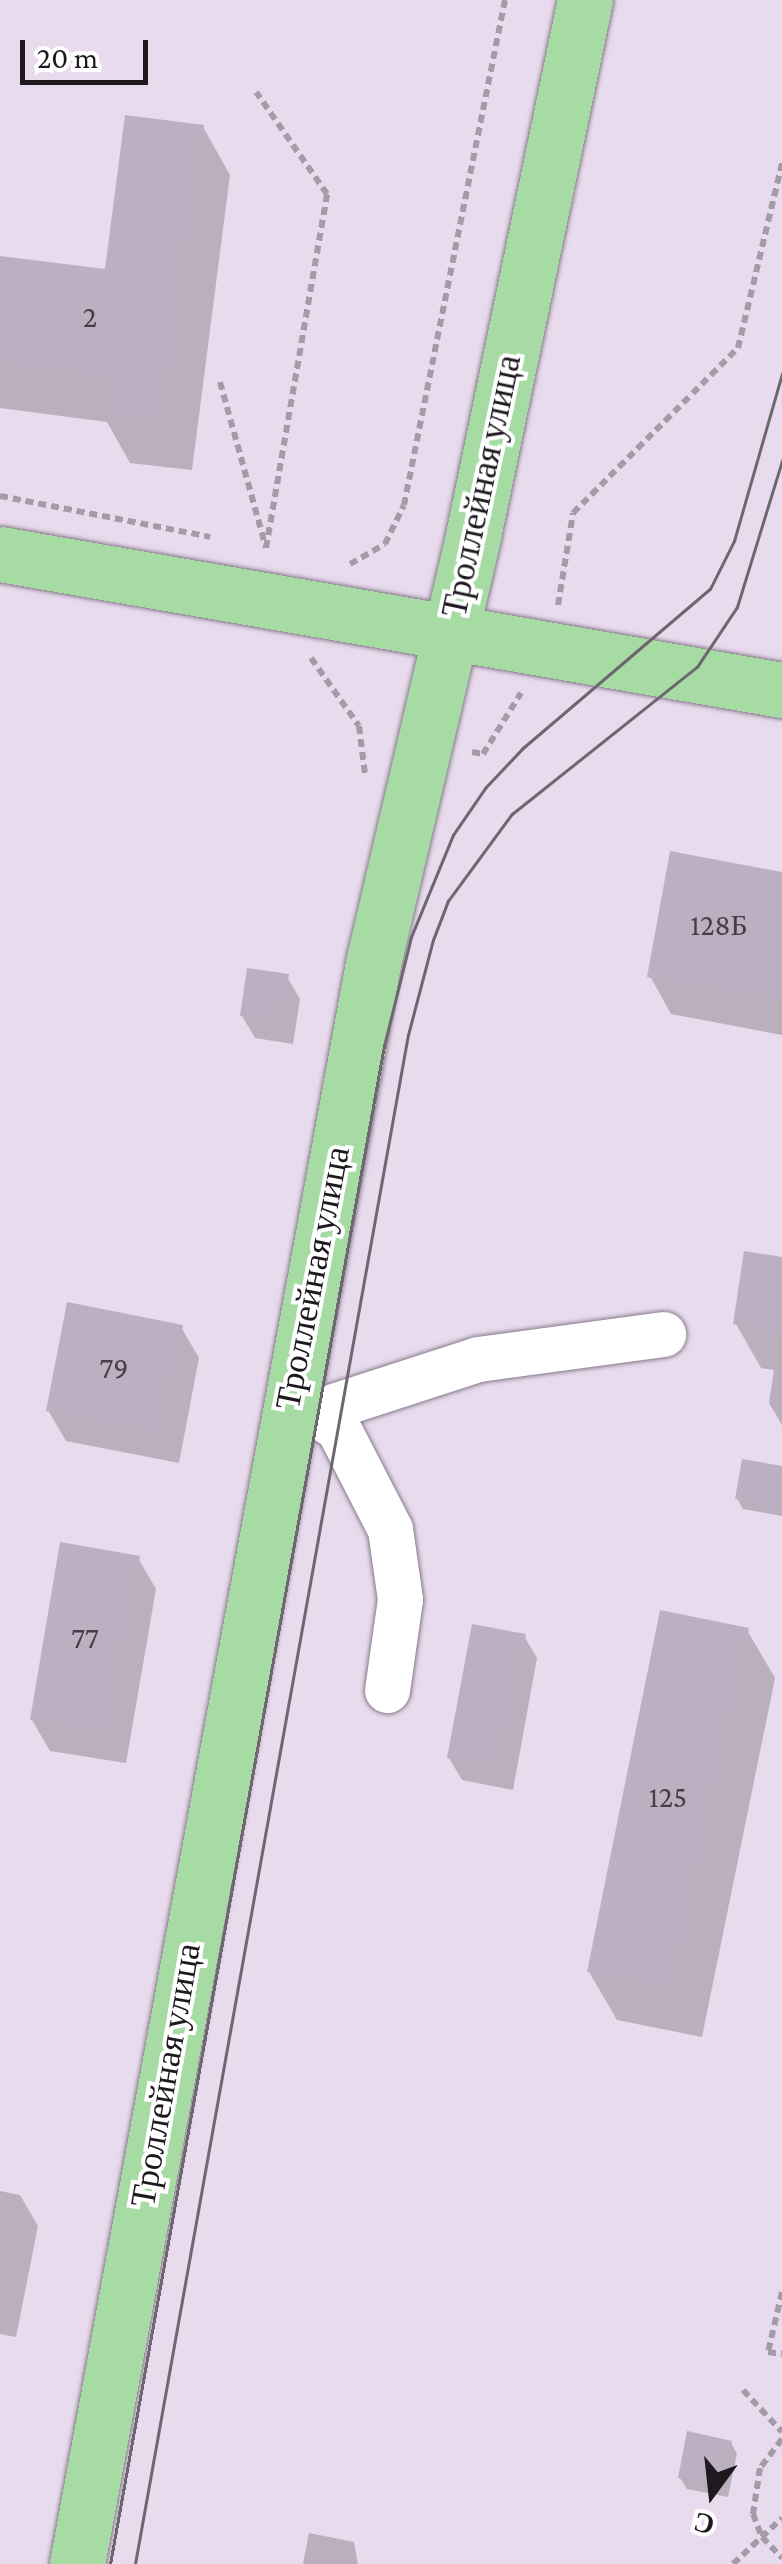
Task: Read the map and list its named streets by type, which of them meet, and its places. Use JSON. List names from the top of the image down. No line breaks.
{"streets":{"main road":["Троллейная улица"]},"house_numbers":["2","128Б","79","77","125"],"scale_bar":"20 m","north":"bottom"}
